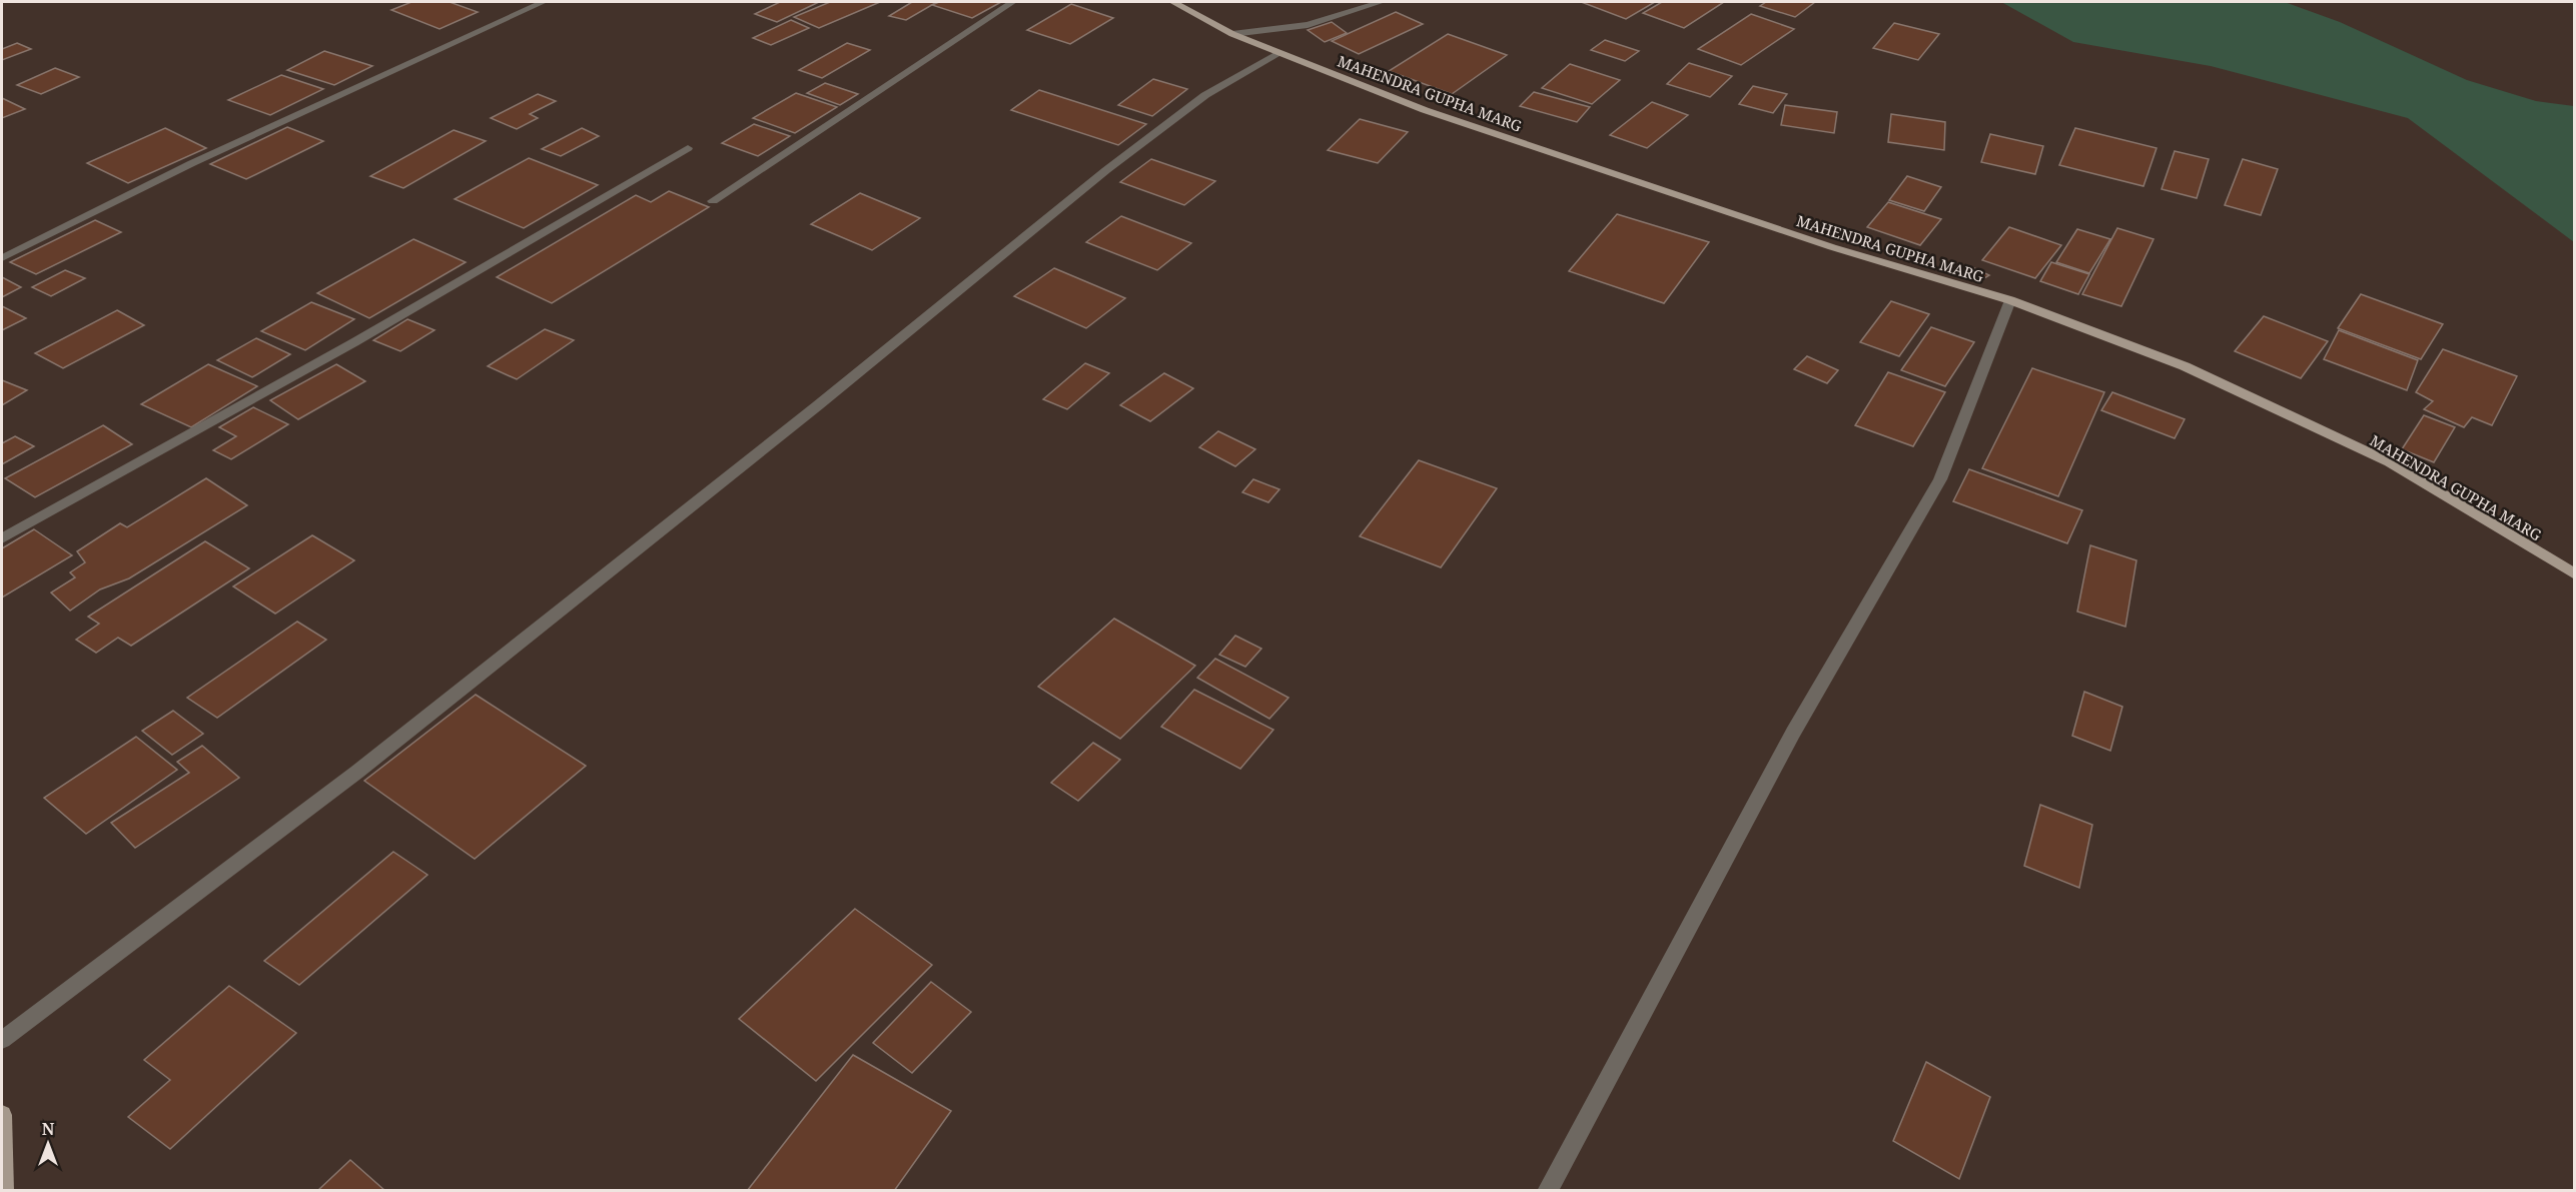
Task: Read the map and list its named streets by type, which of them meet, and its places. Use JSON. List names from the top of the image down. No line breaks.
{"streets":{"main road":["MAHENDRA GUPHA MARG"]},"north":"top"}
